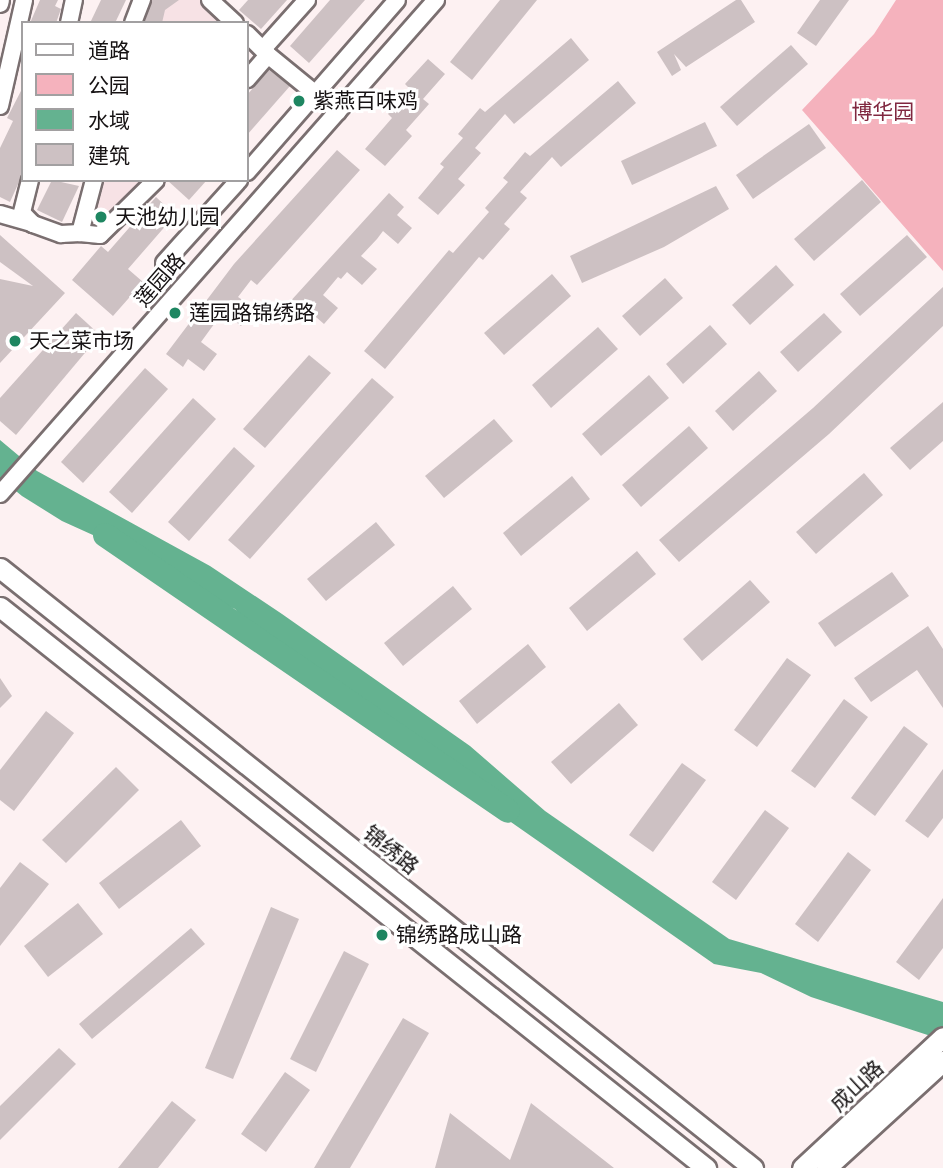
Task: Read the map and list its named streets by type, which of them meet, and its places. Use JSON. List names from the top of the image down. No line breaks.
{"streets":{"main road":["锦绣路","成山路"],"street":["莲园路"]},"parks":["博华园"],"places":["紫燕百味鸡","天池幼儿园","莲园路锦绣路","天之菜市场","锦绣路成山路"],"legend":["道路","公园","水域","建筑"]}
